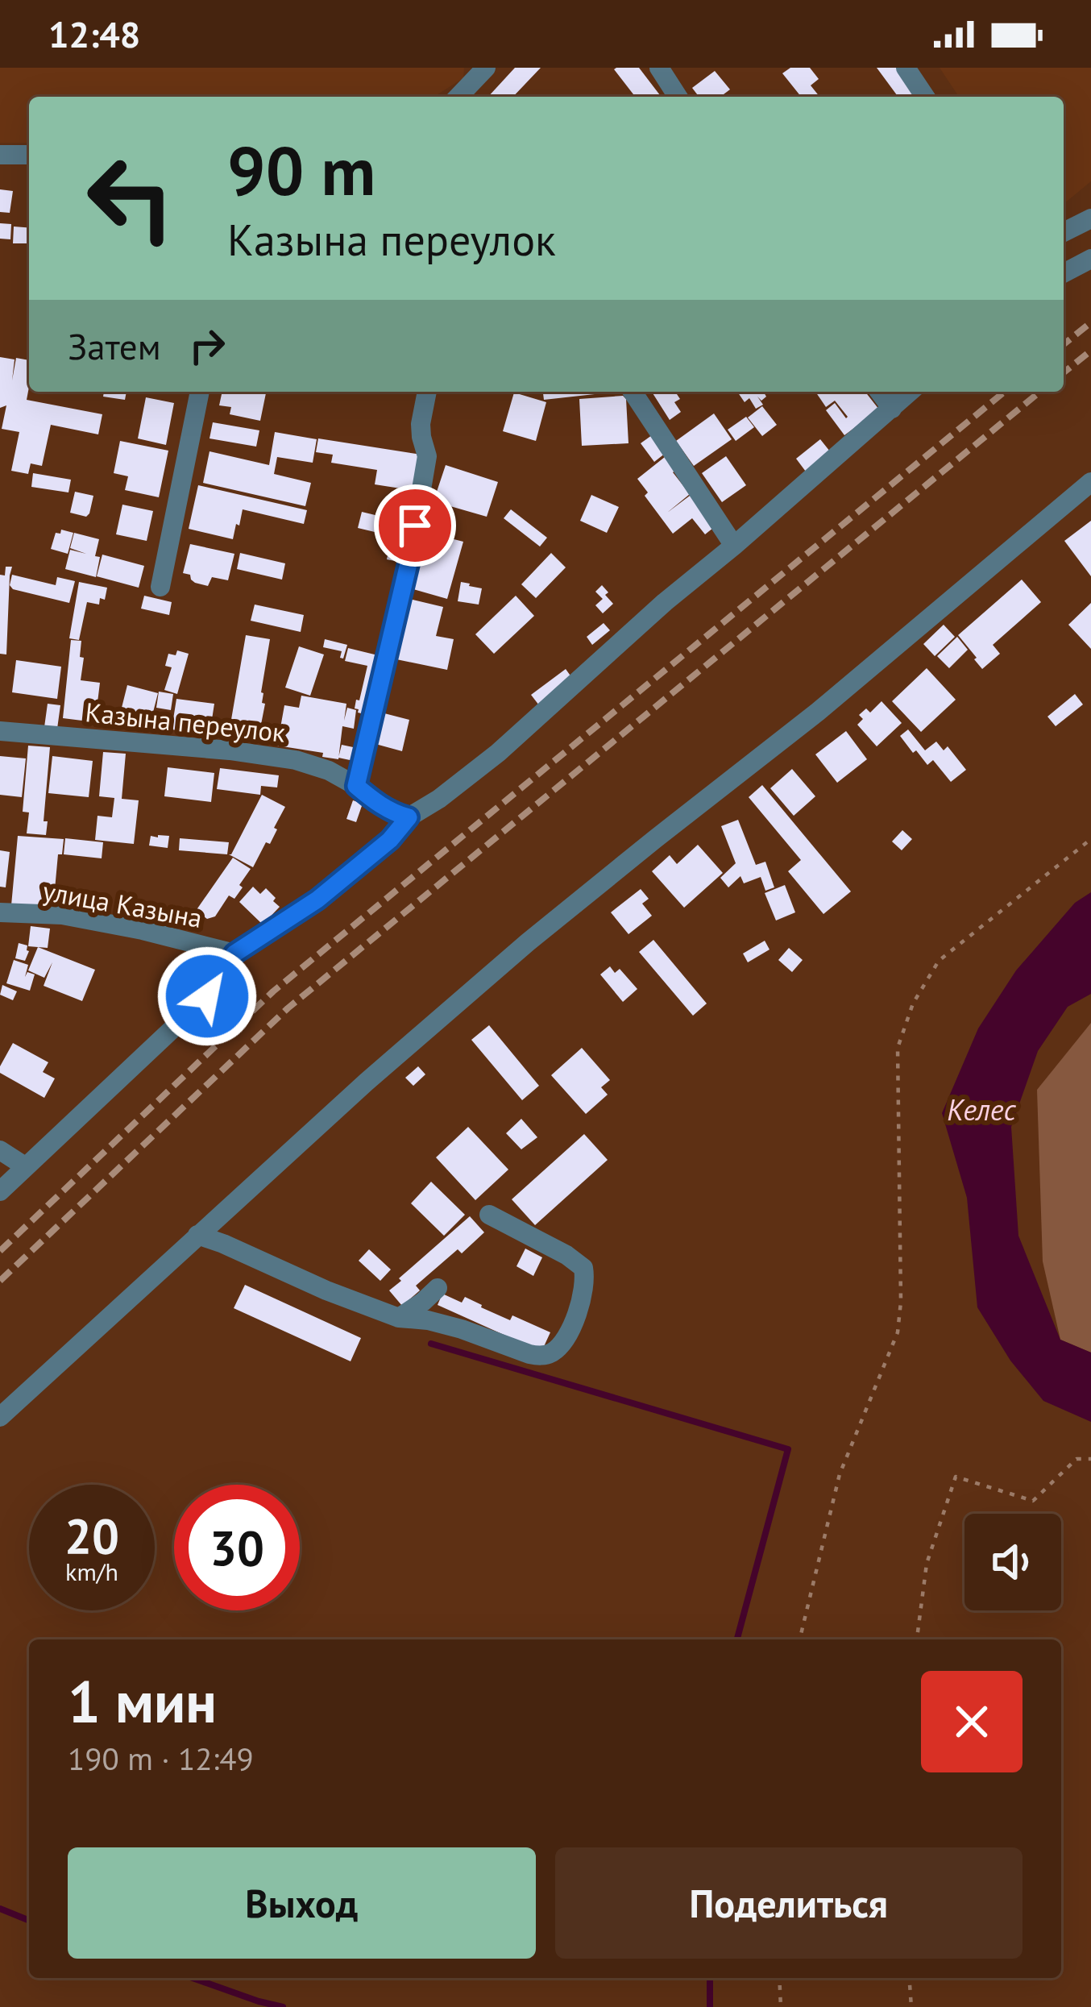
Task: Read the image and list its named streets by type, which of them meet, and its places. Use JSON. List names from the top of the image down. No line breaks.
{"streets":{"street":["Казына переулок","улица Казына"]},"water":["Келес"],"page":{"status":"12:48","turn":["90 m","Казына переулок"],"then":"Затем","speed":"20 km/h","limit":"30","heading":["1 мин","190 m · 12:49"],"buttons":["Выход","Поделиться"]}}
